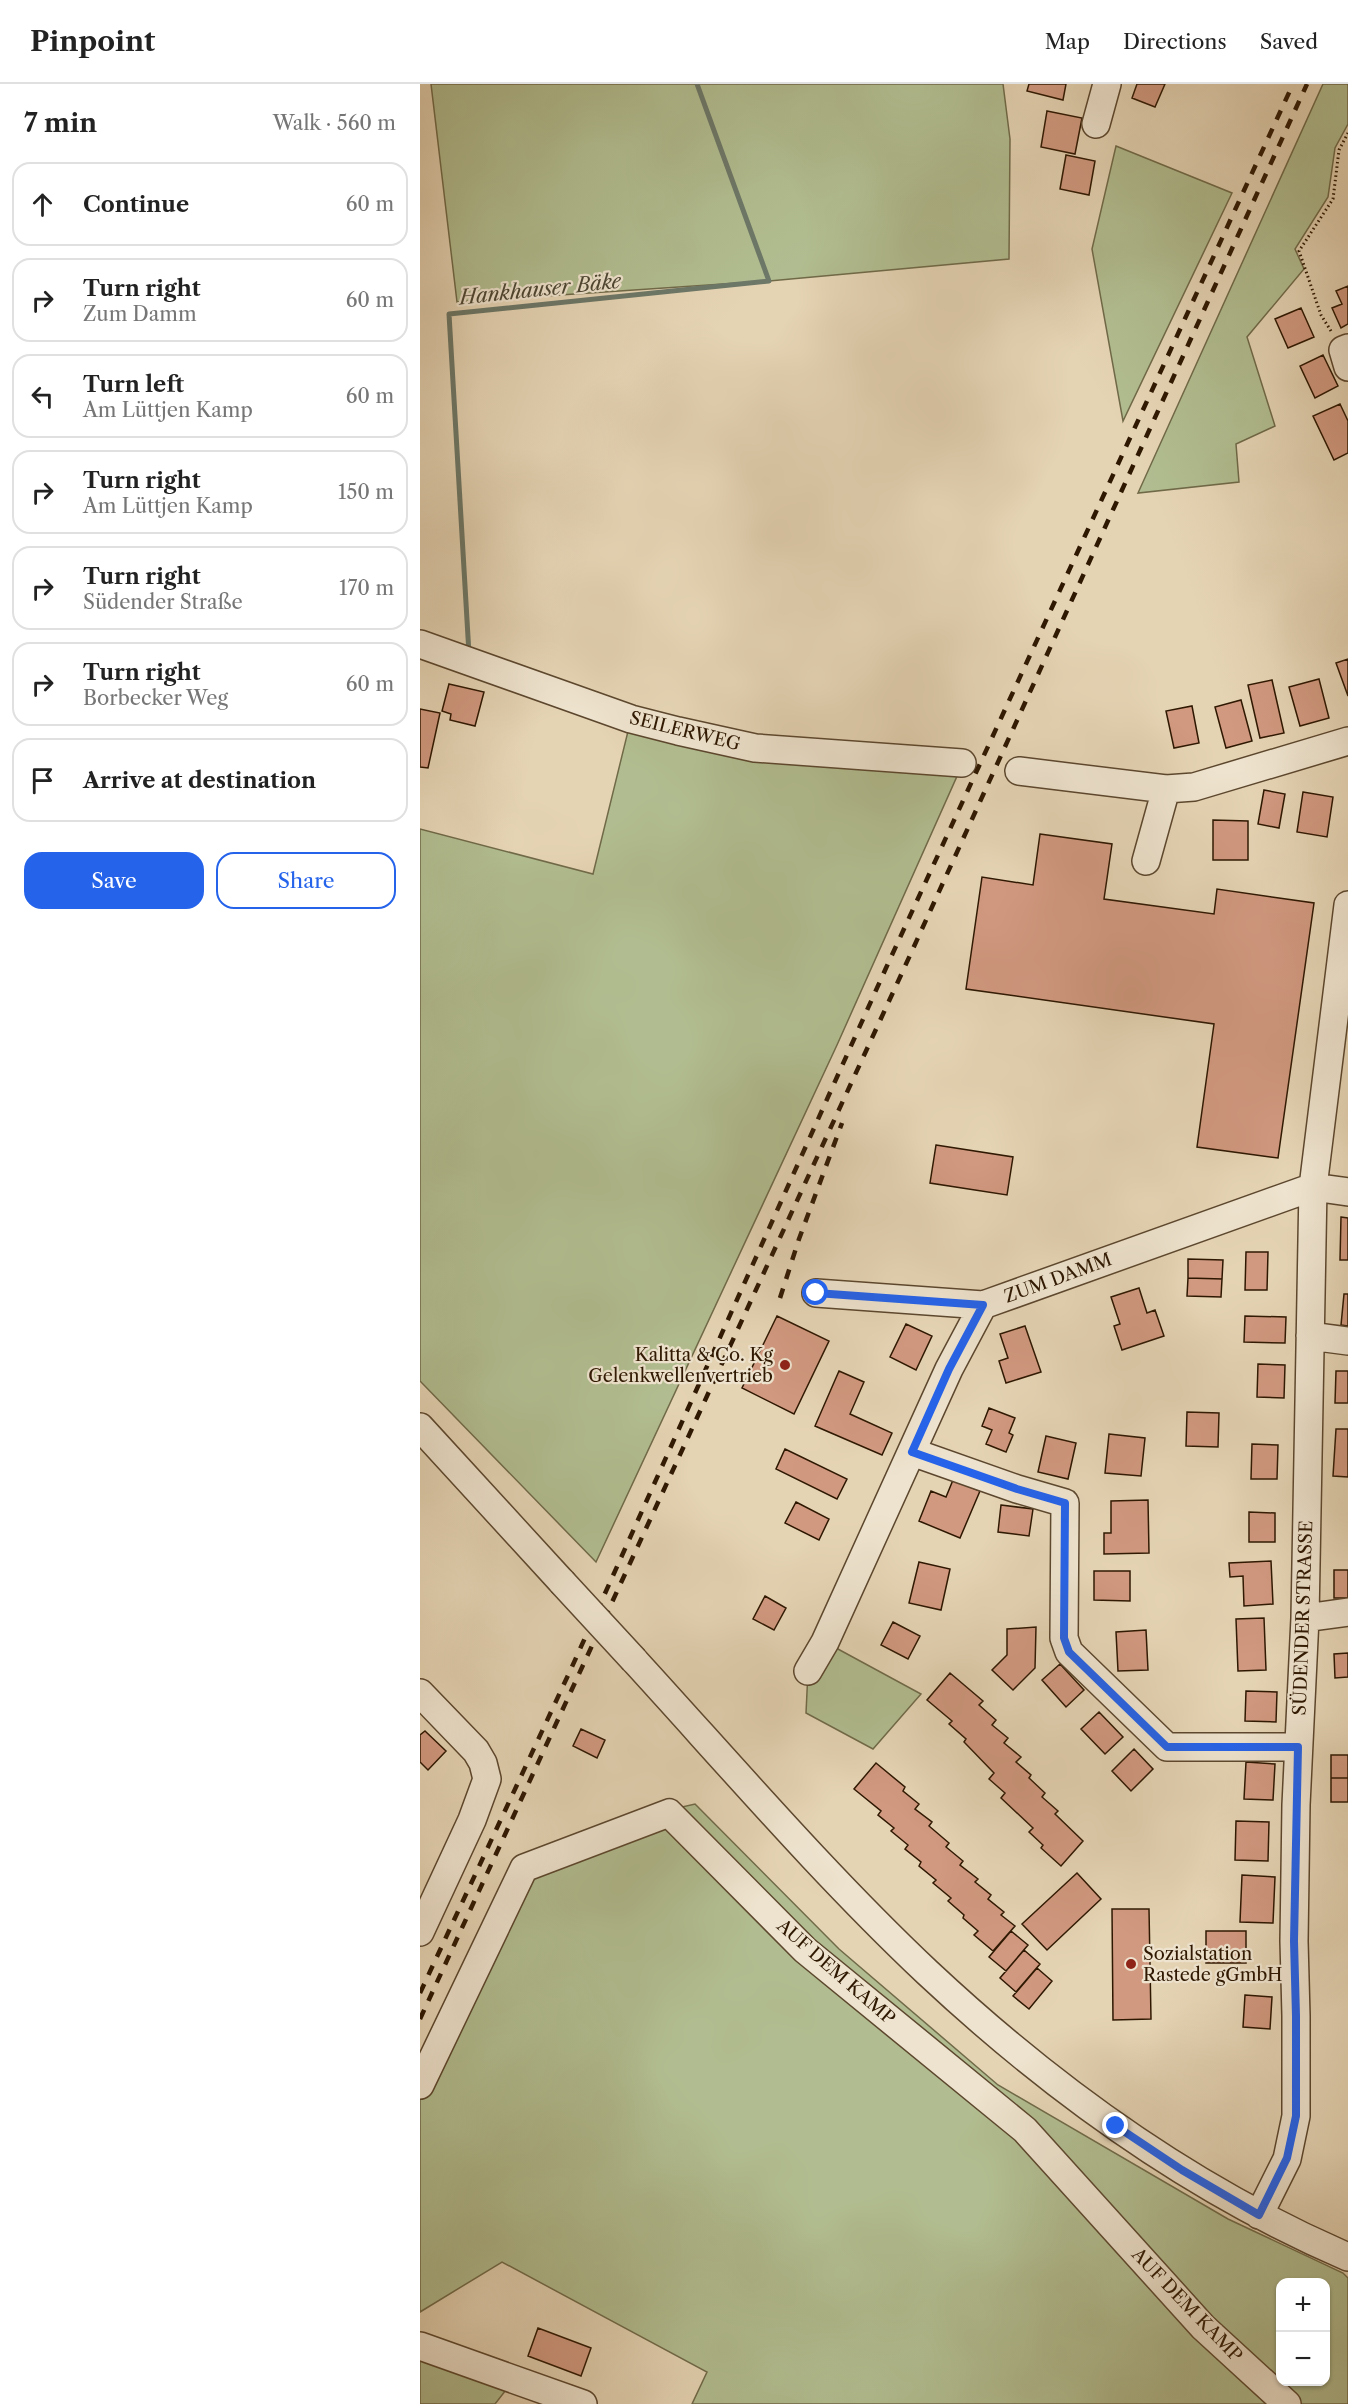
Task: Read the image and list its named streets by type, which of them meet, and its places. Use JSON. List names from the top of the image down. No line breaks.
{"streets":{"street":["SEILERWEG","ZUM DAMM","SÜDENDER STRASSE","AUF DEM KAMP"]},"crossings":[["ZUM DAMM","SÜDENDER STRASSE"]],"water":["Hankhauser Bäke"],"places":["Kalitta & Co. Kg Gelenkwellenvertrieb","Sozialstation Rastede gGmbH"],"page":{"header":"Pinpoint","nav":["Map","Directions","Saved"],"heading":["7 min","Walk · 560 m"],"list":[["Continue","60 m"],["Turn right","Zum Damm","60 m"],["Turn left","Am Lüttjen Kamp","60 m"],["Turn right","Am Lüttjen Kamp","150 m"],["Turn right","Südender Straße","170 m"],["Turn right","Borbecker Weg","60 m"],"Arrive at destination"],"buttons":["Save","Share"],"map_buttons":["+","−"]}}
